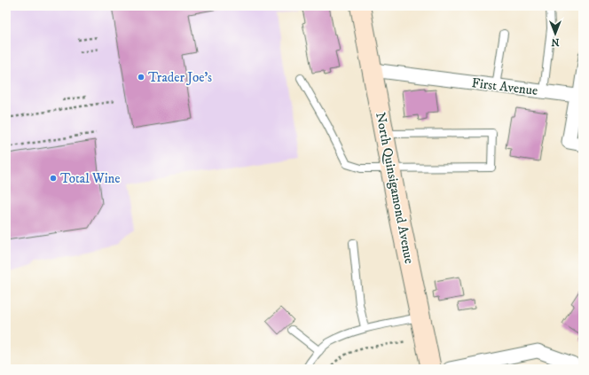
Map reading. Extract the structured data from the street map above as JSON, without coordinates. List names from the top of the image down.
{
  "streets": {
    "main road": ["North Quinsigamond Avenue"],
    "street": ["First Avenue"]
  },
  "crossings": [
    ["First Avenue", "North Quinsigamond Avenue"]
  ],
  "places": ["Trader Joe's", "Total Wine"],
  "north": "bottom"
}
